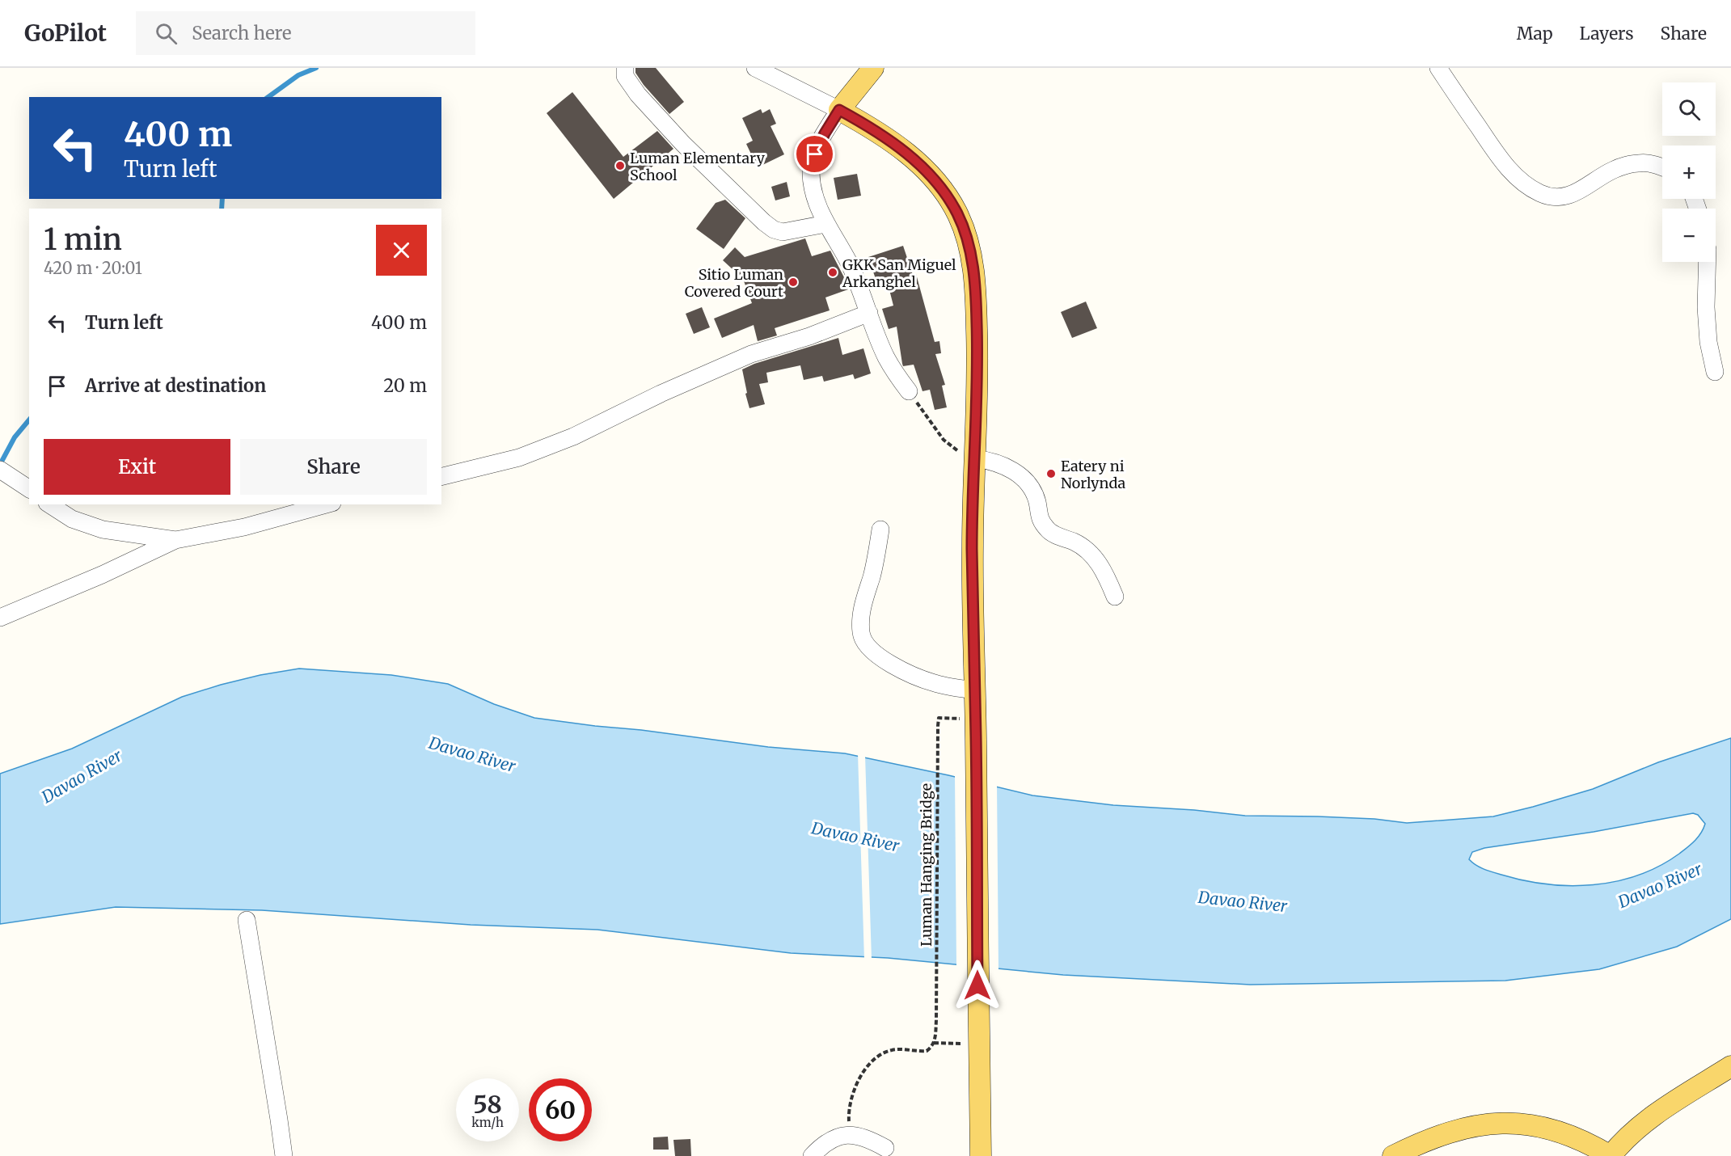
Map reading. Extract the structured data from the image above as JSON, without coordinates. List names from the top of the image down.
{
  "streets": {
    "path": ["Luman Hanging Bridge"]
  },
  "water": ["Davao River"],
  "places": [
    "Luman Elementary School",
    "GKK San Miguel Arkanghel",
    "Sitio Luman Covered Court",
    "Eatery ni Norlynda"
  ],
  "page": {
    "header": "GoPilot",
    "search": "Search here",
    "nav": ["Map", "Layers", "Share"],
    "map_buttons": ["+", "−"],
    "turn": ["400 m", "Turn left"],
    "heading": ["1 min", "420 m · 20:01"],
    "list": [
      {
        "name": "Turn left",
        "value": "400 m"
      },
      {
        "name": "Arrive at destination",
        "value": "20 m"
      }
    ],
    "buttons": ["Exit", "Share"],
    "speed": "58 km/h",
    "limit": "60"
  }
}
